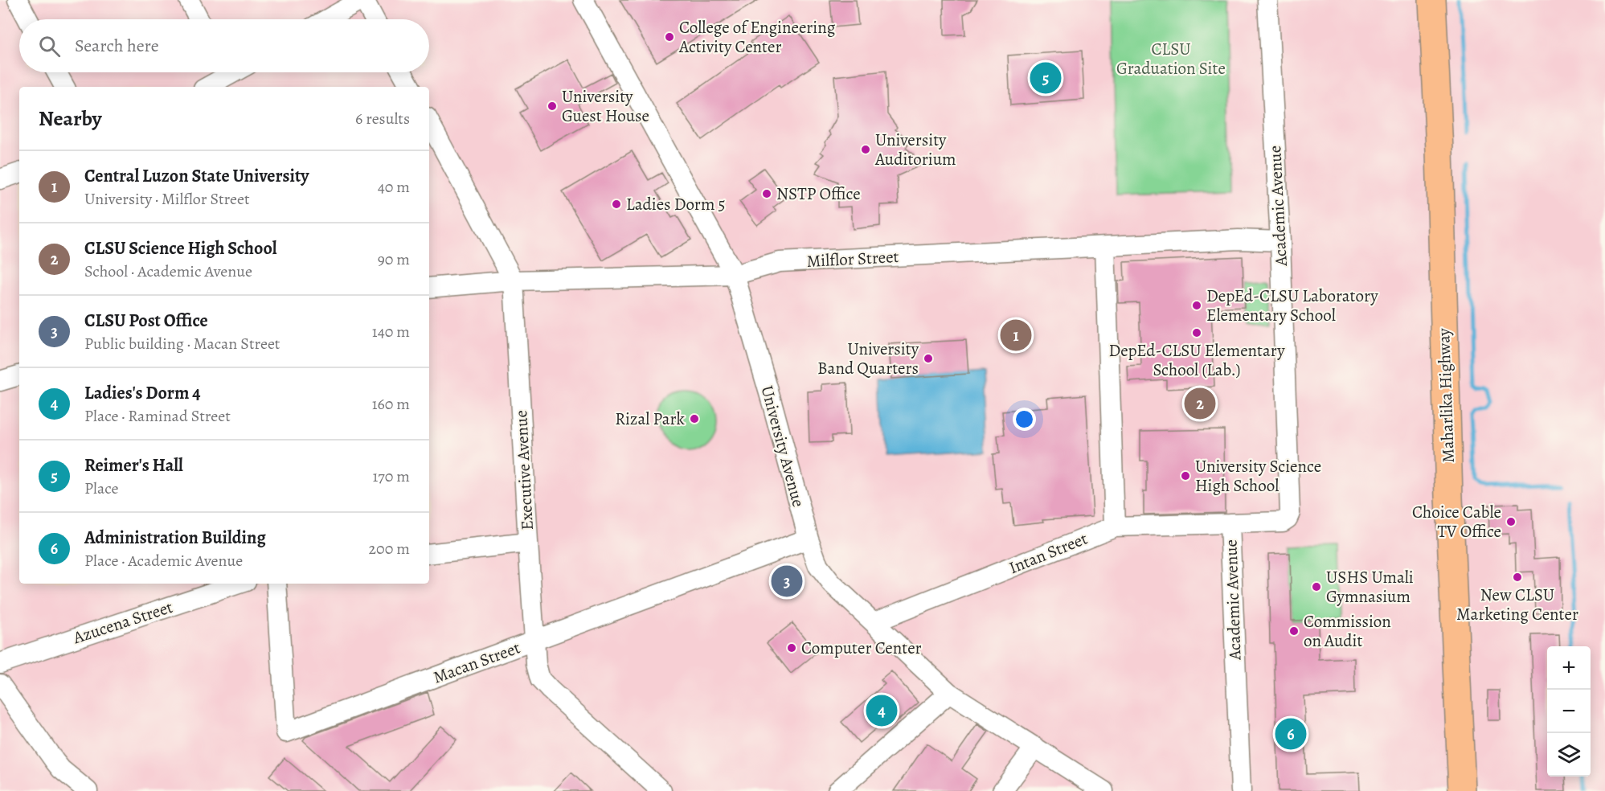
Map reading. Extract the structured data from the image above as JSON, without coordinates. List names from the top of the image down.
{
  "streets": {
    "highway": ["Maharlika Highway"],
    "street": [
      "Academic Avenue",
      "Milflor Street",
      "University Avenue",
      "Executive Avenue",
      "Intan Street",
      "Azucena Street",
      "Macan Street"
    ]
  },
  "crossings": [
    ["Academic Avenue", "Milflor Street"],
    ["Academic Avenue", "Intan Street"],
    ["Milflor Street", "University Avenue"],
    ["Milflor Street", "Executive Avenue"],
    ["University Avenue", "Intan Street"],
    ["University Avenue", "Macan Street"],
    ["Executive Avenue", "Macan Street"]
  ],
  "parks": ["CLSU Graduation Site"],
  "places": [
    "College of Engineering Activity Center",
    "University Guest House",
    "University Auditorium",
    "NSTP Office",
    "Ladies Dorm 5",
    "DepEd-CLSU Laboratory Elementary School",
    "DepEd-CLSU Elementary School (Lab.)",
    "University Band Quarters",
    "Rizal Park",
    "University Science High School",
    "Choice Cable TV Office",
    "New CLSU Marketing Center",
    "USHS Umali Gymnasium",
    "Commission on Audit",
    "Computer Center"
  ],
  "page": {
    "search": "Search here",
    "pins": [
      "5",
      "1",
      "2",
      "3",
      "4",
      "6"
    ],
    "heading": ["Nearby", "6 results"],
    "list": [
      {
        "mark": "1",
        "name": "Central Luzon State University",
        "note": "University · Milflor Street",
        "value": "40 m"
      },
      {
        "mark": "2",
        "name": "CLSU Science High School",
        "note": "School · Academic Avenue",
        "value": "90 m"
      },
      {
        "mark": "3",
        "name": "CLSU Post Office",
        "note": "Public building · Macan Street",
        "value": "140 m"
      },
      {
        "mark": "4",
        "name": "Ladies's Dorm 4",
        "note": "Place · Raminad Street",
        "value": "160 m"
      },
      {
        "mark": "5",
        "name": "Reimer's Hall",
        "note": "Place",
        "value": "170 m"
      },
      {
        "mark": "6",
        "name": "Administration Building",
        "note": "Place · Academic Avenue",
        "value": "200 m"
      }
    ],
    "map_buttons": ["+", "−"]
  }
}
